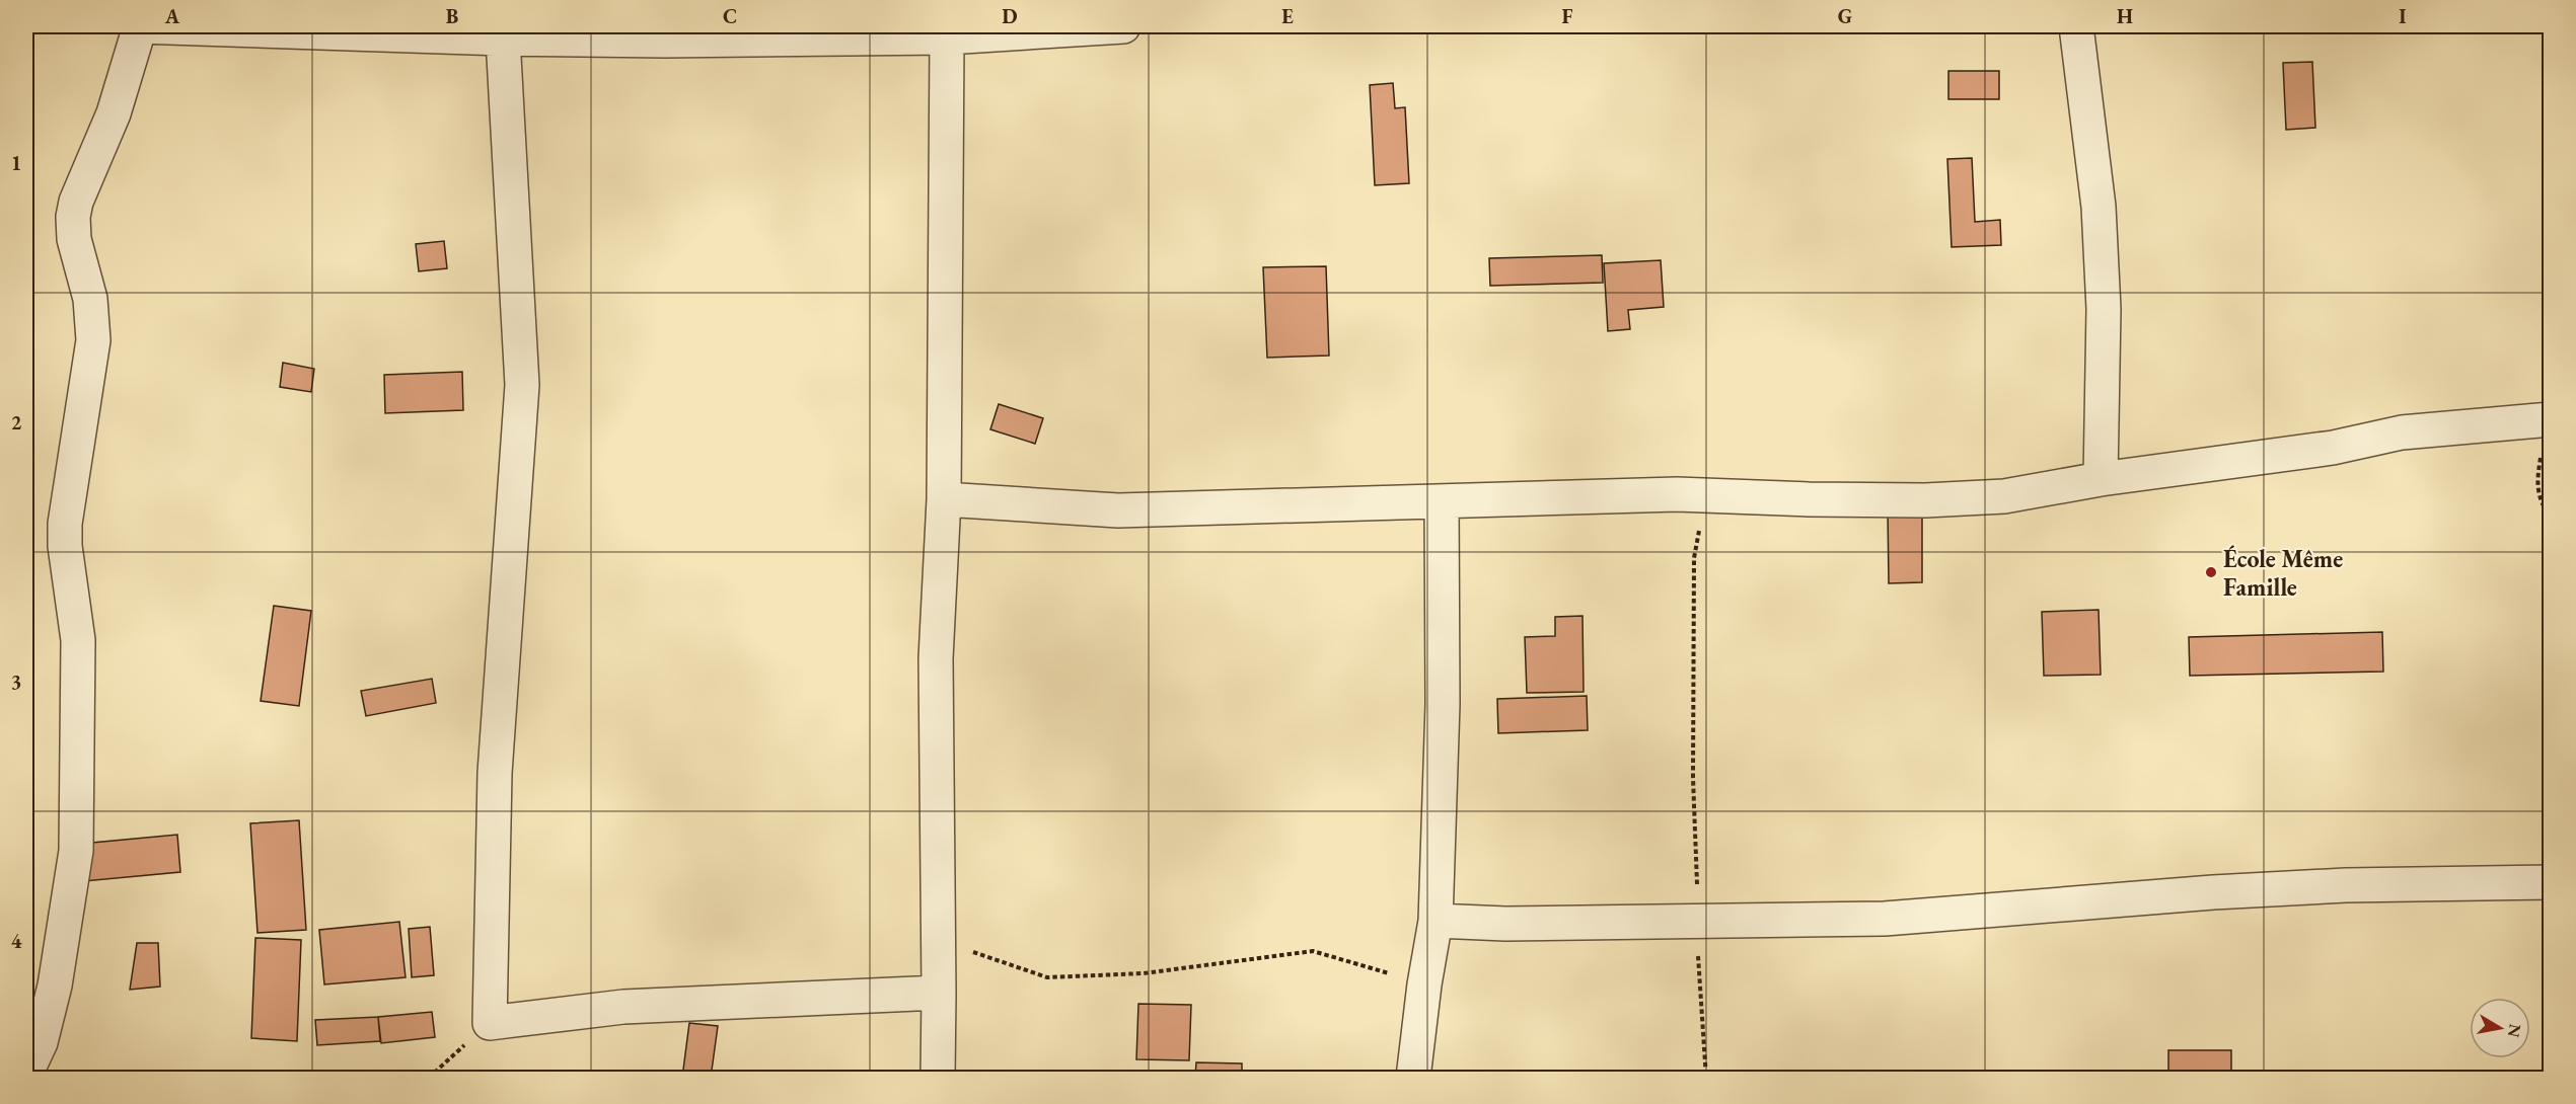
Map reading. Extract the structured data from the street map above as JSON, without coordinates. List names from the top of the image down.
{
  "places": ["École Même Famille"],
  "north": "right",
  "grid": {
    "columns": [
      "A",
      "B",
      "C",
      "D",
      "E",
      "F",
      "G",
      "H",
      "I"
    ],
    "rows": [
      "1",
      "2",
      "3",
      "4"
    ]
  }
}
